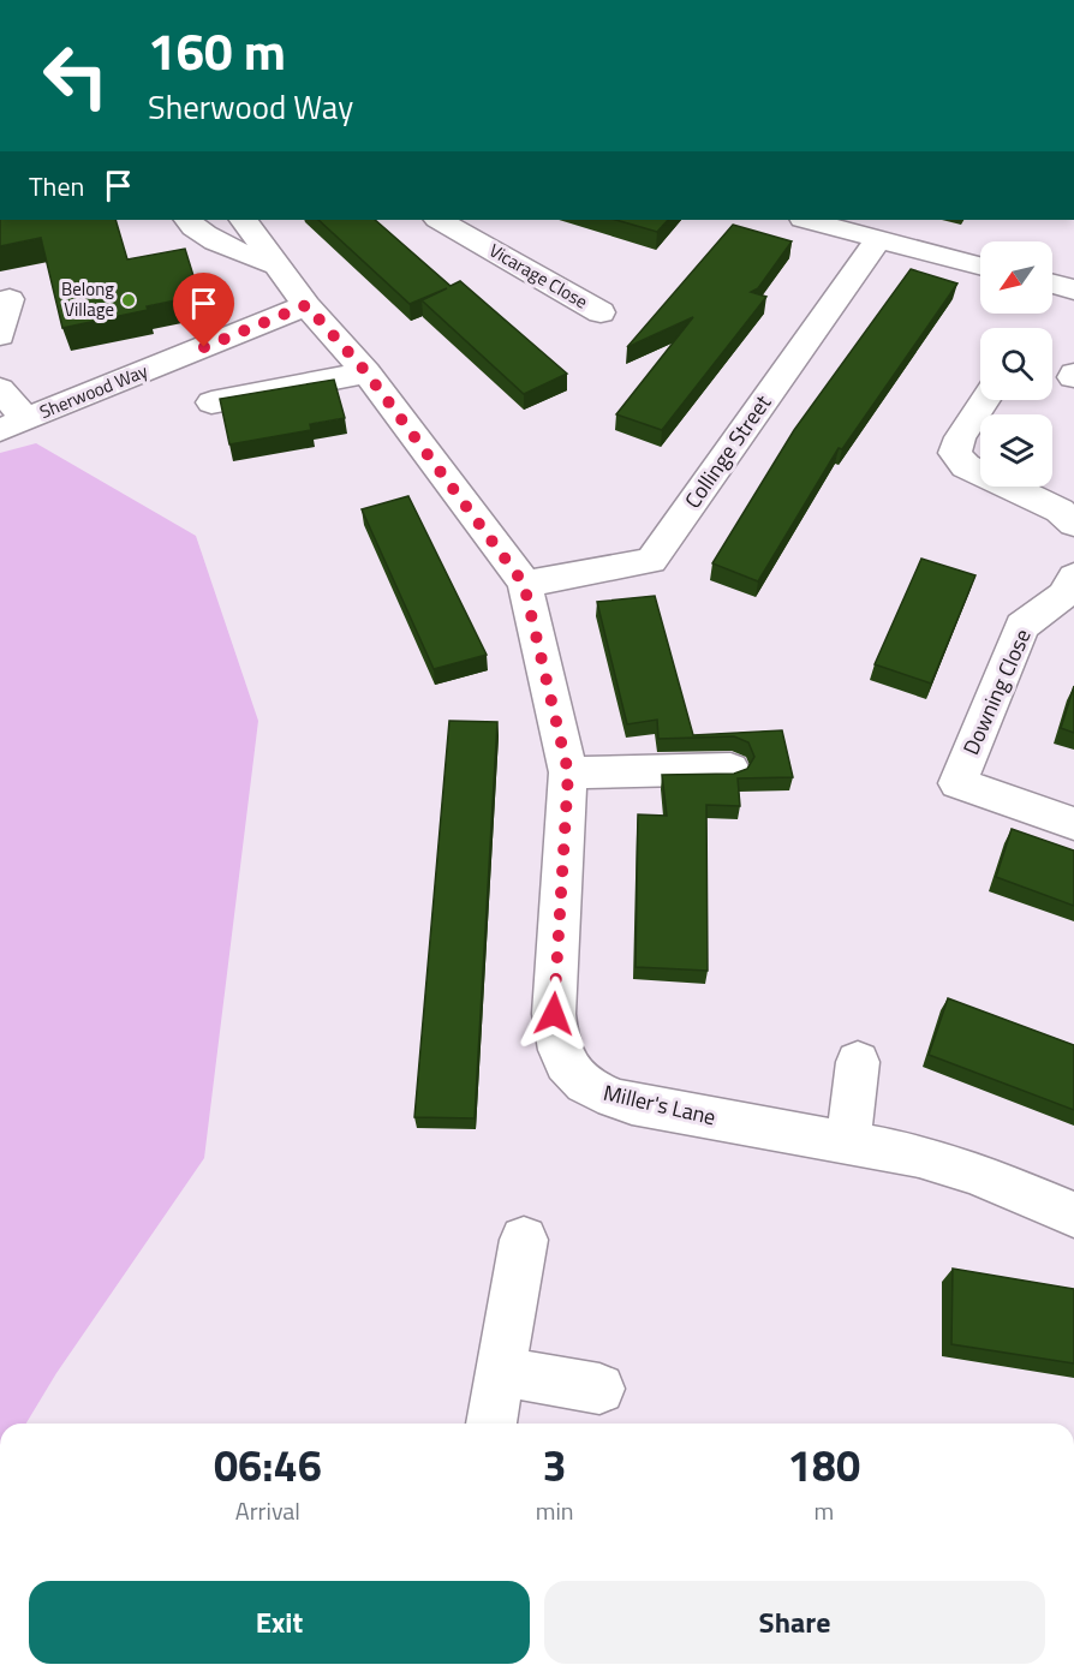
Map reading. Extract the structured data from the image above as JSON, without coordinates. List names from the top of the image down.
{
  "streets": {
    "street": [
      "Vicarage Close",
      "Sherwood Way",
      "Collinge Street",
      "Downing Close",
      "Miller's Lane"
    ]
  },
  "crossings": [
    ["Sherwood Way", "Miller's Lane"],
    ["Collinge Street", "Miller's Lane"]
  ],
  "places": ["Belong Village"],
  "north": "bottom left",
  "page": {
    "turn": ["160 m", "Sherwood Way"],
    "then": "Then",
    "eta": [
      "06:46",
      "Arrival",
      "3",
      "min",
      "180",
      "m"
    ],
    "buttons": ["Exit", "Share"]
  }
}
